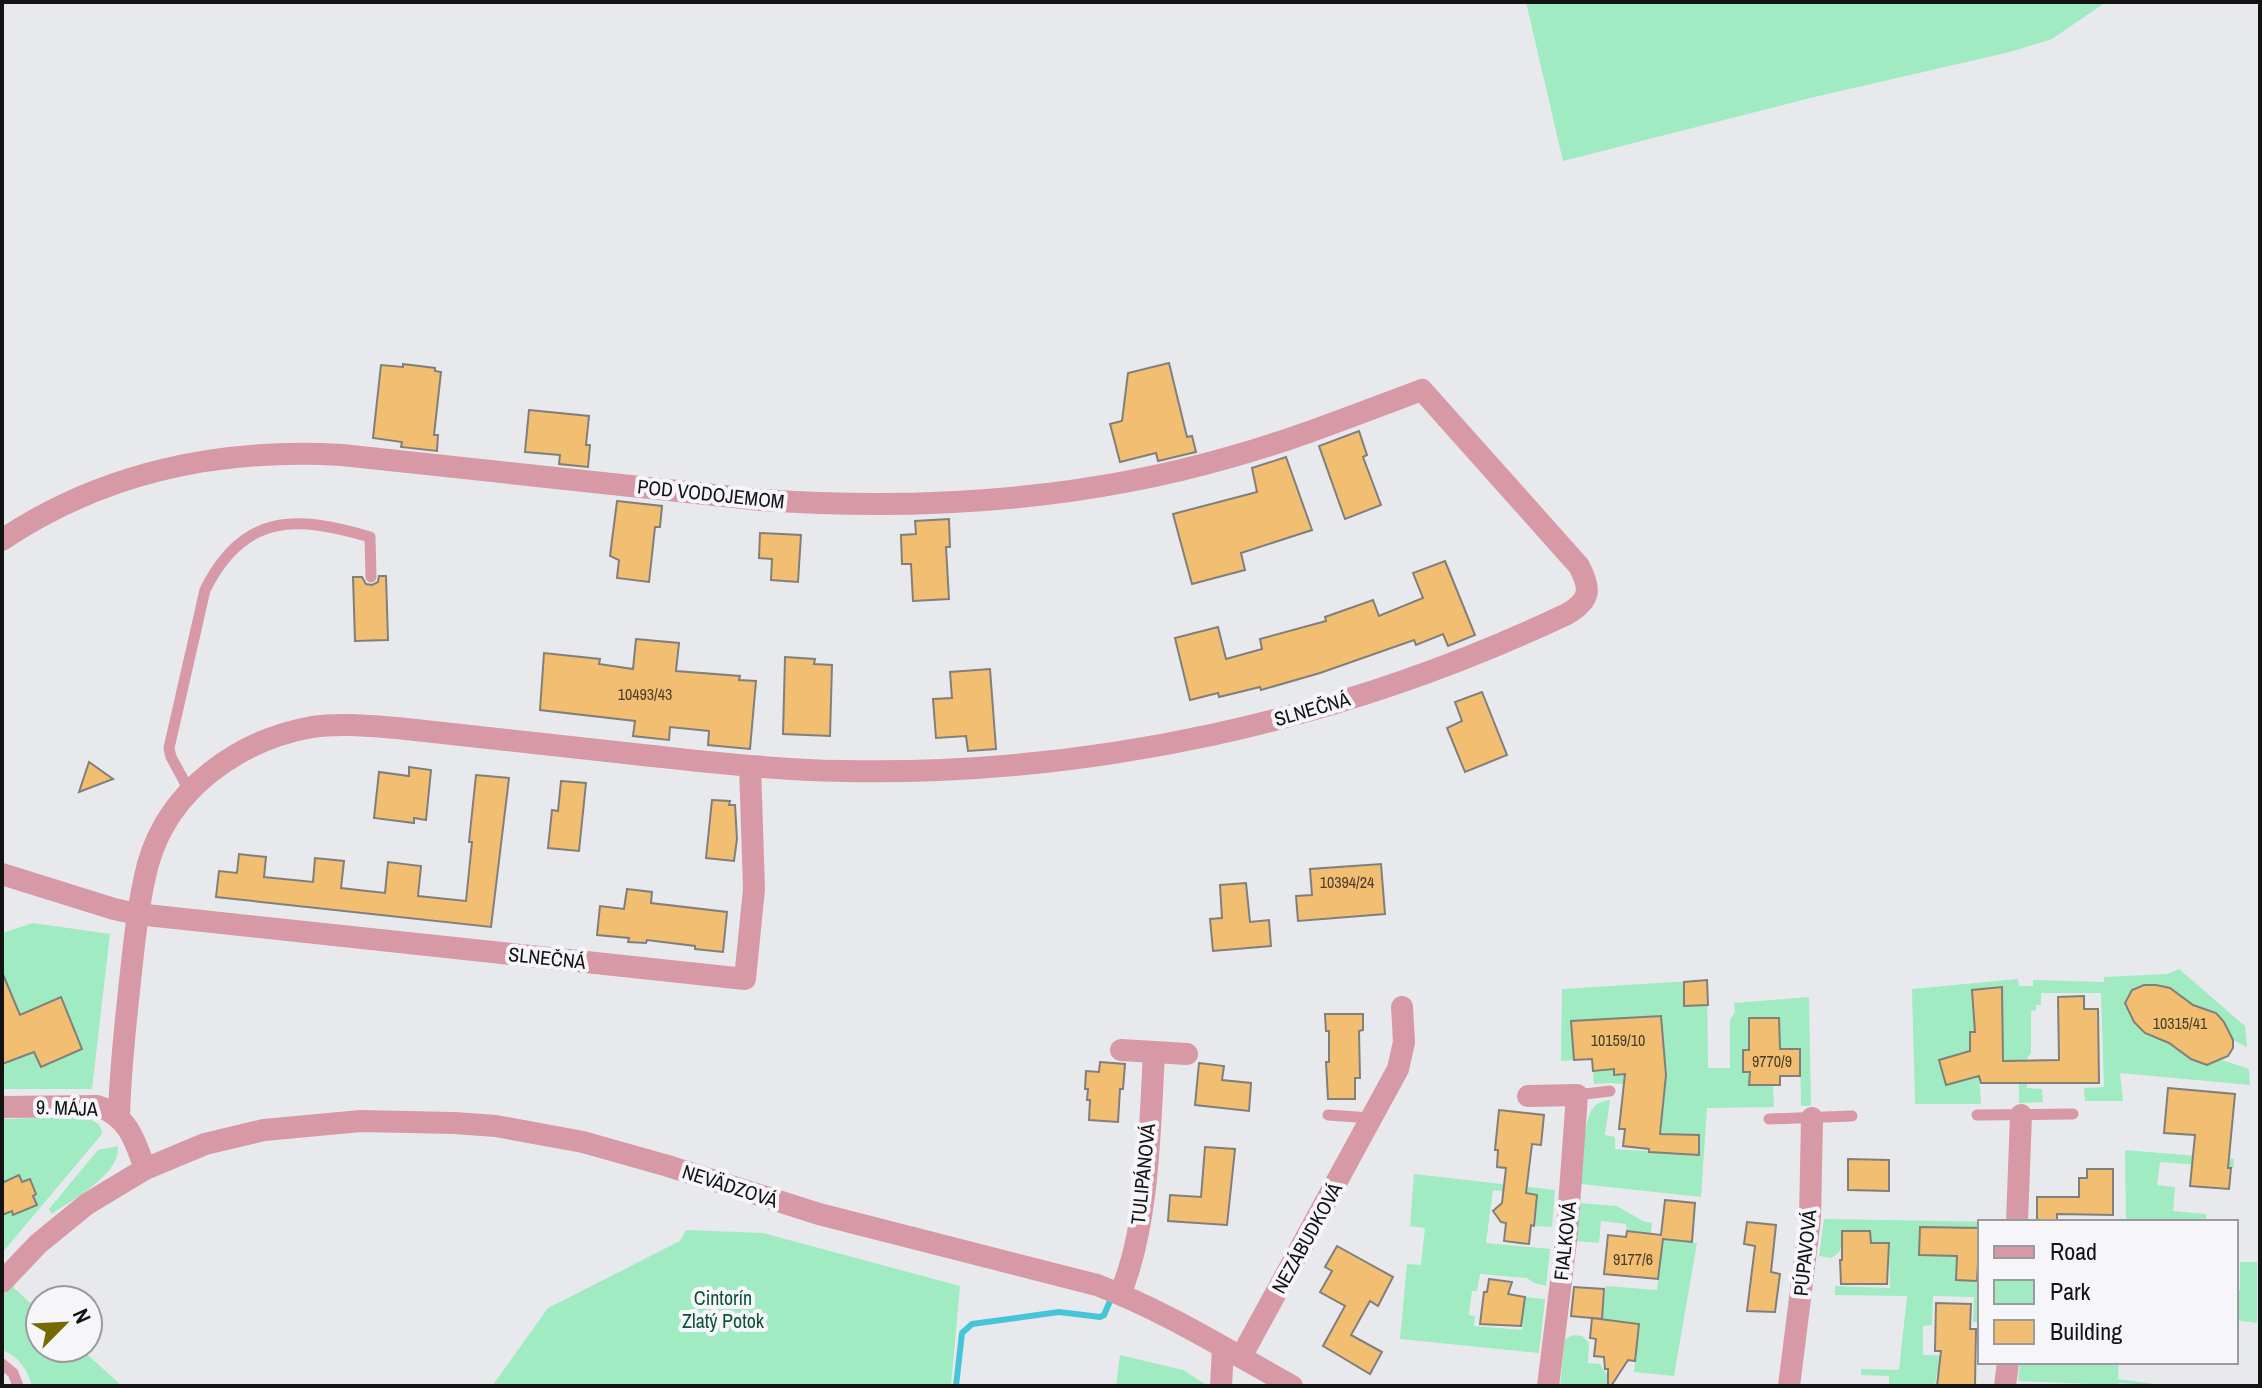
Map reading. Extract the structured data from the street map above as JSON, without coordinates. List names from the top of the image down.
{
  "streets": {
    "street": [
      "POD VODOJEMOM",
      "SLNEČNÁ",
      "9. MÁJA",
      "TULIPÁNOVÁ",
      "NEVÄDZOVÁ",
      "NEZÁBUDKOVÁ",
      "FIALKOVÁ",
      "PÚPAVOVÁ"
    ]
  },
  "crossings": [
    ["POD VODOJEMOM", "SLNEČNÁ"],
    ["SLNEČNÁ", "9. MÁJA"],
    ["9. MÁJA", "NEVÄDZOVÁ"],
    ["TULIPÁNOVÁ", "NEVÄDZOVÁ"],
    ["NEVÄDZOVÁ", "NEZÁBUDKOVÁ"]
  ],
  "parks": ["Cintorín Zlatý Potok"],
  "house_numbers": [
    "10493/43",
    "10394/24",
    "10315/41",
    "10159/10",
    "9770/9",
    "9177/6"
  ],
  "legend": ["Road", "Park", "Building"],
  "north": "top right"
}
